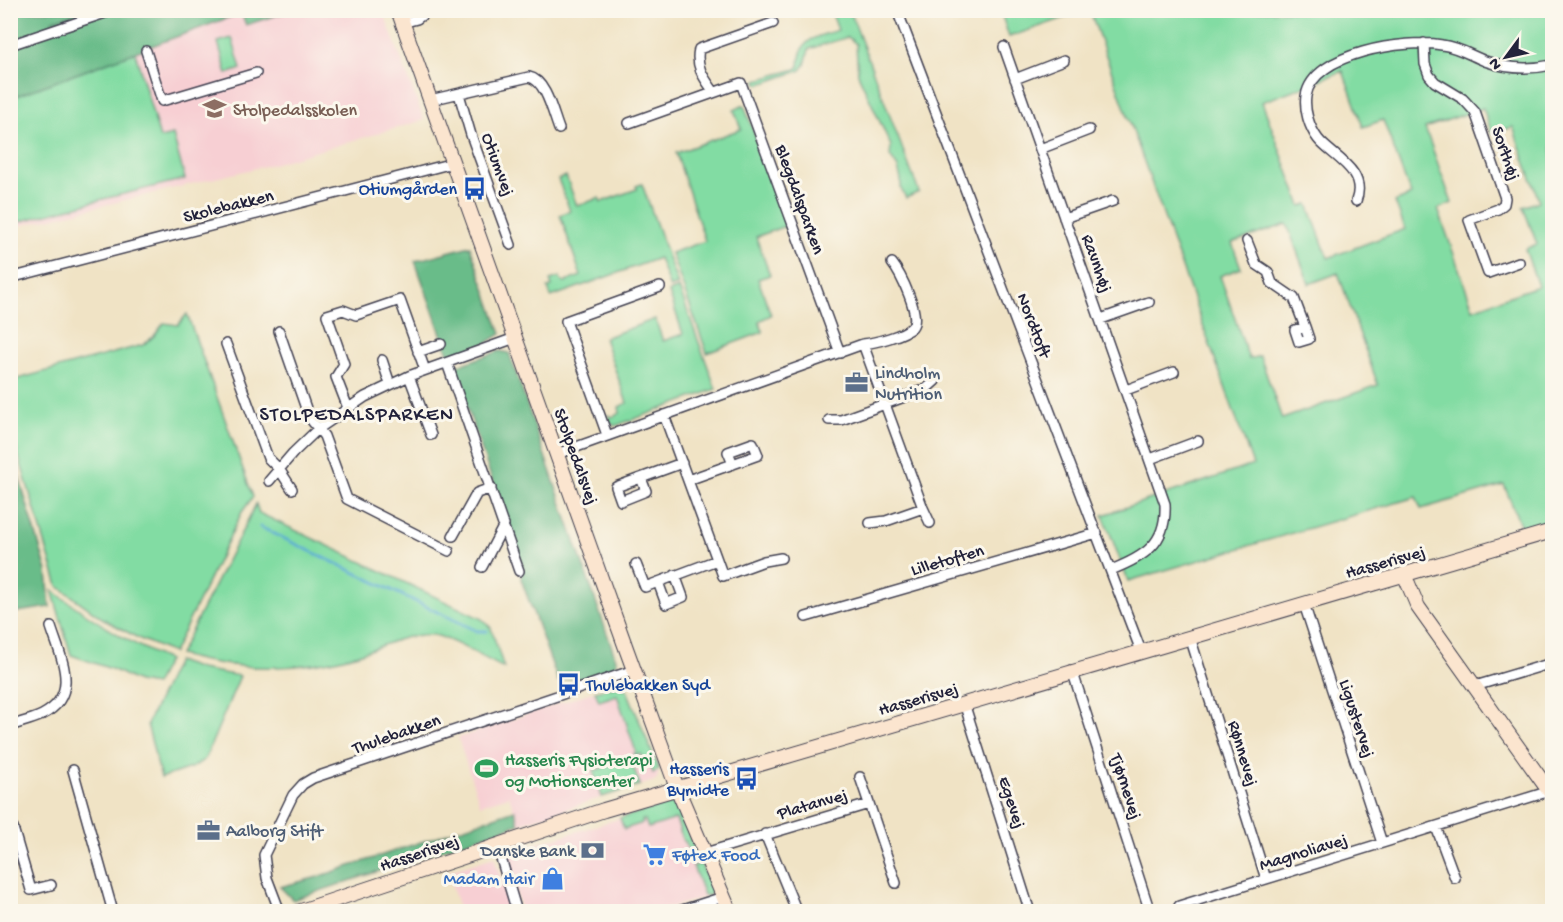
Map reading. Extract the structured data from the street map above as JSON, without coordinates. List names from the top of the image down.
{
  "streets": {
    "street": [
      "Sorthøj",
      "Otiumvej",
      "Blegdalsparken",
      "Skolebakken",
      "Ravnhøj",
      "Nordtoft",
      "Stolpedalsvej",
      "Lilletoften",
      "Hasserisvej",
      "Ligustervej",
      "Thulebakken",
      "Rønnevej",
      "Tjørnevej",
      "Egevej",
      "Platanvej",
      "Magnoliavej"
    ]
  },
  "crossings": [
    ["Skolebakken", "Stolpedalsvej"],
    ["Ravnhøj", "Nordtoft"],
    ["Nordtoft", "Lilletoften"],
    ["Nordtoft", "Hasserisvej"],
    ["Stolpedalsvej", "Hasserisvej"],
    ["Stolpedalsvej", "Thulebakken"],
    ["Stolpedalsvej", "Platanvej"],
    ["Hasserisvej", "Ligustervej"],
    ["Hasserisvej", "Rønnevej"],
    ["Hasserisvej", "Tjørnevej"],
    ["Hasserisvej", "Egevej"],
    ["Ligustervej", "Magnoliavej"],
    ["Rønnevej", "Magnoliavej"]
  ],
  "districts": ["STOLPEDALSPARKEN"],
  "places": {
    "school or university": ["Stolpedalsskolen"],
    "bus stop": ["Otiumgården", "Thulebakken Syd", "Hasseris Bymidte"],
    "office": ["Lindholm Nutrition", "Aalborg Stift"],
    "sports": ["Hasseris Fysioterapi og Motionscenter"],
    "bank": ["Danske Bank"],
    "supermarket": ["Føtex Food"],
    "shop": ["Madam Hair"]
  },
  "north": "bottom left"
}
